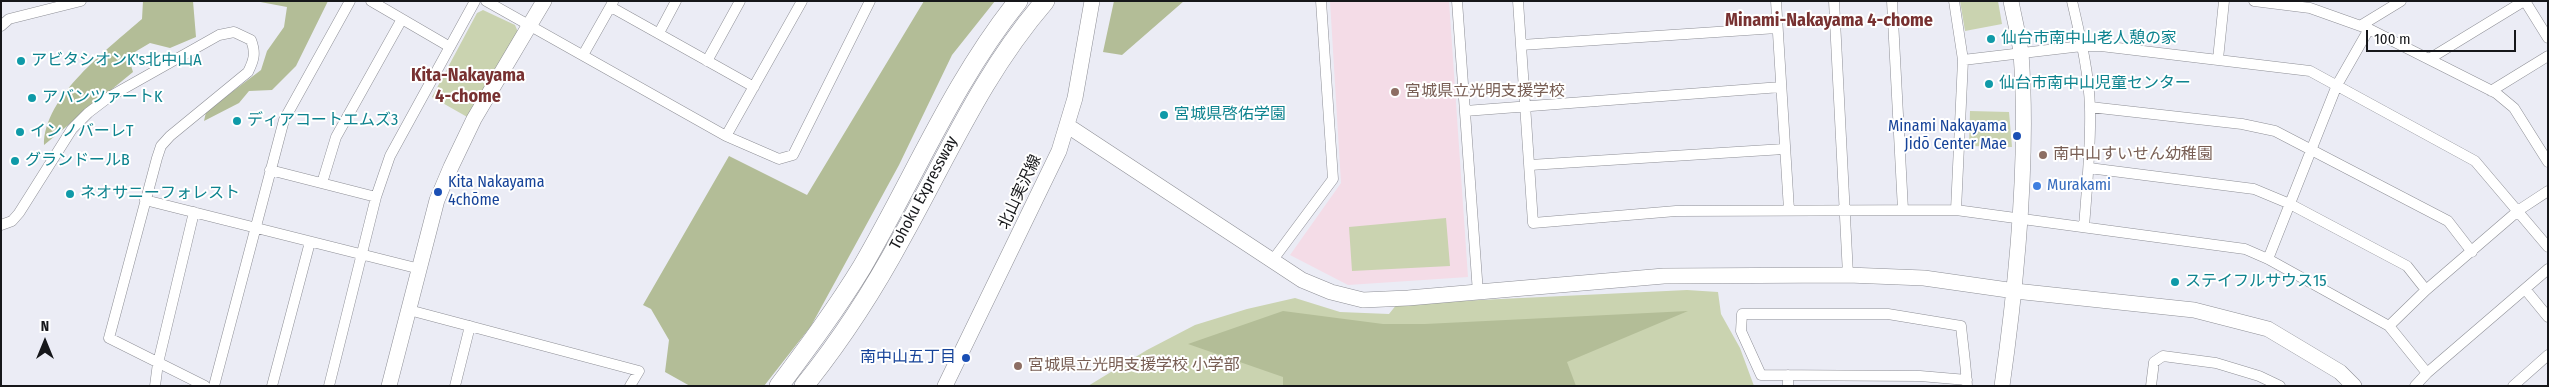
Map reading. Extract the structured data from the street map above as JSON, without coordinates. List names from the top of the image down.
{
  "streets": {
    "highway": ["Tohoku Expressway"],
    "street": ["北山実沢線"]
  },
  "districts": ["Minami-Nakayama 4-chome", "Kita-Nakayama 4-chome"],
  "places": [
    "仙台市南中山老人憩の家",
    "アビタシオンK's北中山A",
    "仙台市南中山児童センター",
    "宮城県立光明支援学校",
    "アバンツァートK",
    "宮城県啓佑学園",
    "ディアコートエムズ3",
    "インノバーレT",
    "Minami Nakayama Jidō Center Mae",
    "南中山すいせん幼稚園",
    "グランドールB",
    "Murakami",
    "Kita Nakayama 4chōme",
    "ネオサニーフォレスト",
    "ステイフルサウス15",
    "南中山五丁目",
    "宮城県立光明支援学校 小学部"
  ],
  "scale_bar": "100 m",
  "north": "top"
}
